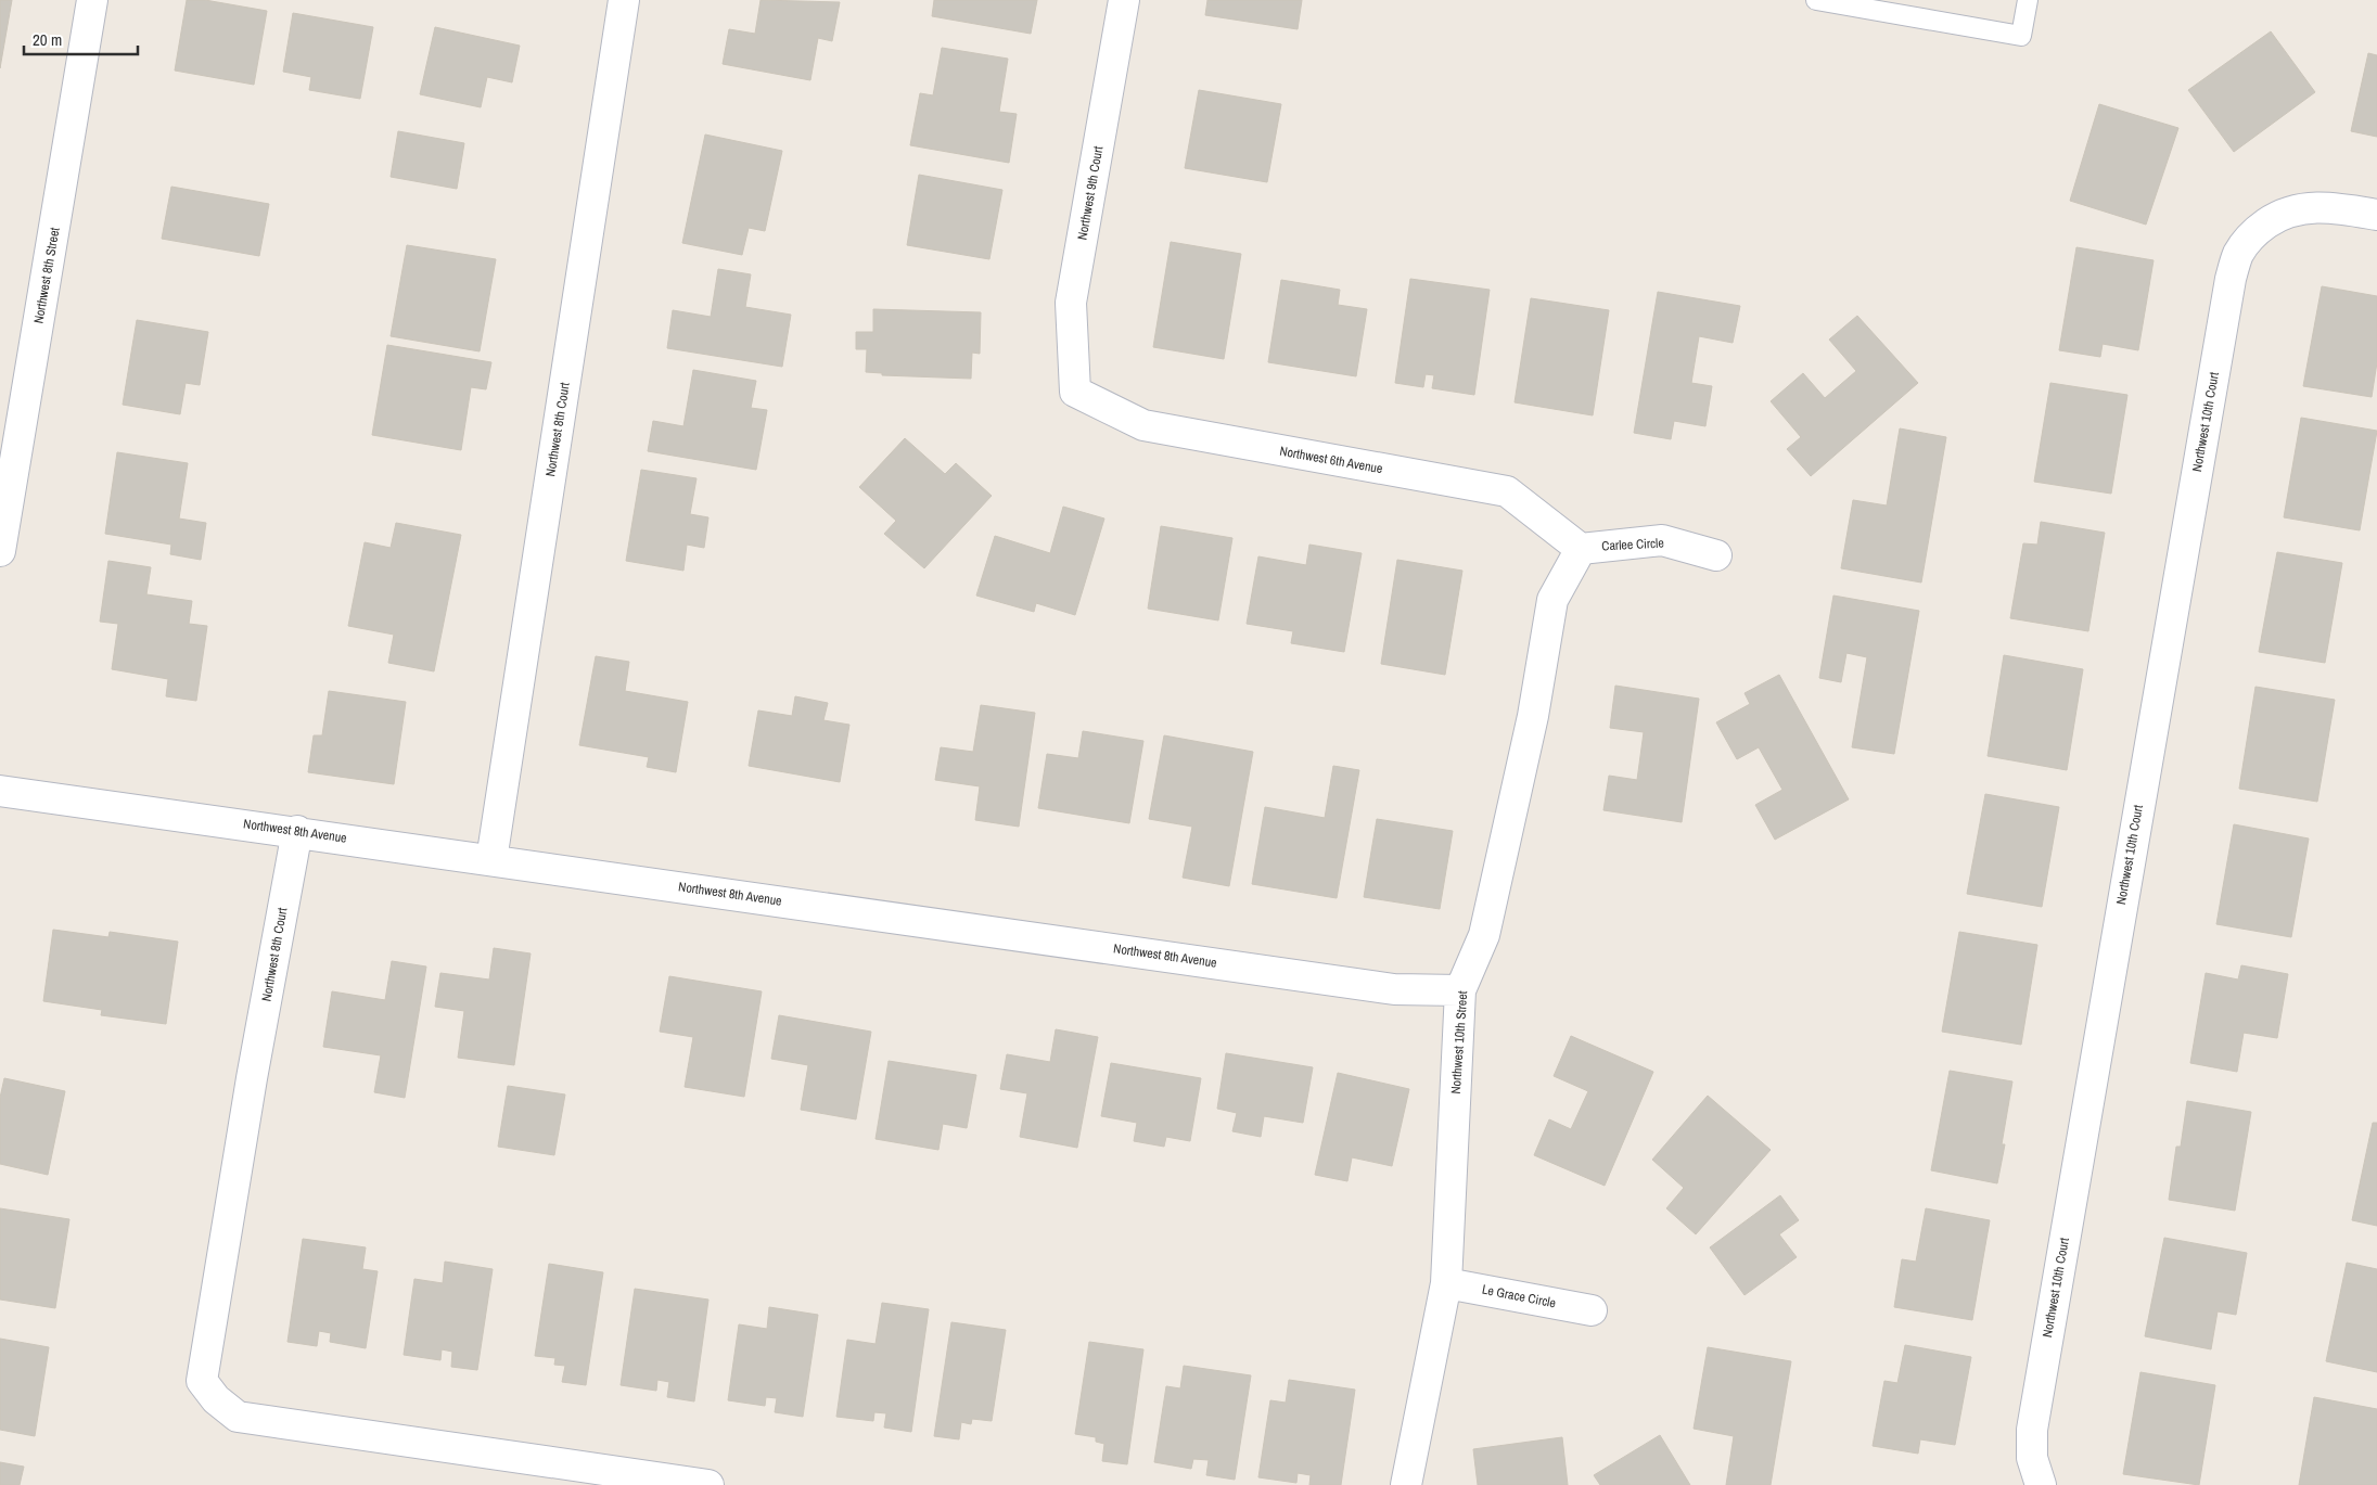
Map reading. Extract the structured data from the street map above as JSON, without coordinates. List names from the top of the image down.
{
  "streets": {
    "street": [
      "Northwest 9th Court",
      "Northwest 8th Street",
      "Northwest 10th Court",
      "Northwest 8th Court",
      "Northwest 6th Avenue",
      "Carlee Circle",
      "Northwest 8th Avenue",
      "Northwest 10th Street",
      "Le Grace Circle"
    ]
  },
  "crossings": [
    ["Northwest 9th Court", "Northwest 6th Avenue"],
    ["Northwest 8th Court", "Northwest 8th Avenue"],
    ["Northwest 6th Avenue", "Carlee Circle"],
    ["Northwest 6th Avenue", "Northwest 10th Street"],
    ["Carlee Circle", "Northwest 10th Street"],
    ["Northwest 8th Avenue", "Northwest 10th Street"],
    ["Northwest 10th Street", "Le Grace Circle"]
  ],
  "scale_bar": "20 m"
}
